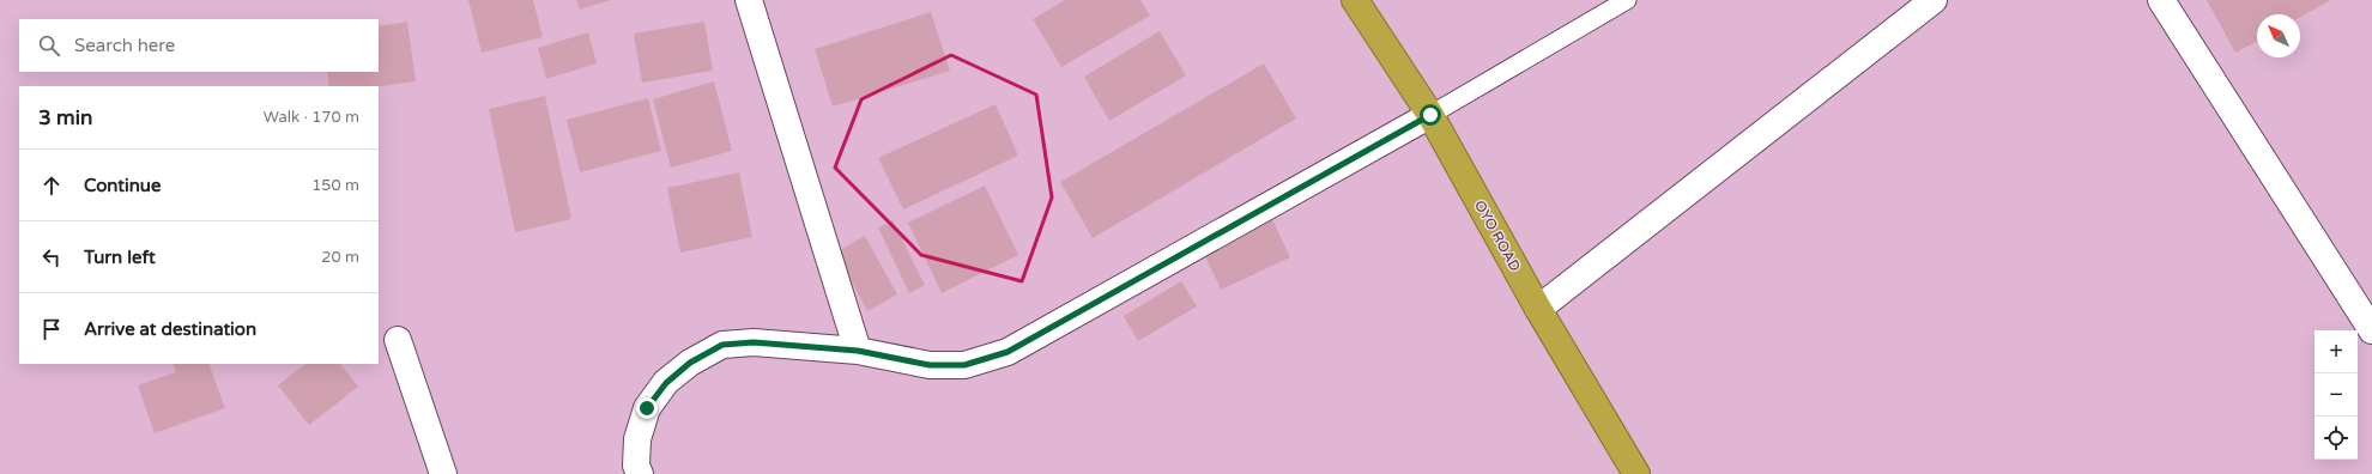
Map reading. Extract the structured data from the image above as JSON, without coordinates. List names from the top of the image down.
{
  "streets": {
    "highway": ["OYO ROAD"]
  },
  "north": "top left",
  "page": {
    "search": "Search here",
    "heading": ["3 min", "Walk · 170 m"],
    "list": [
      ["Continue", "150 m"],
      ["Turn left", "20 m"],
      "Arrive at destination"
    ],
    "map_buttons": ["+", "−"]
  }
}
